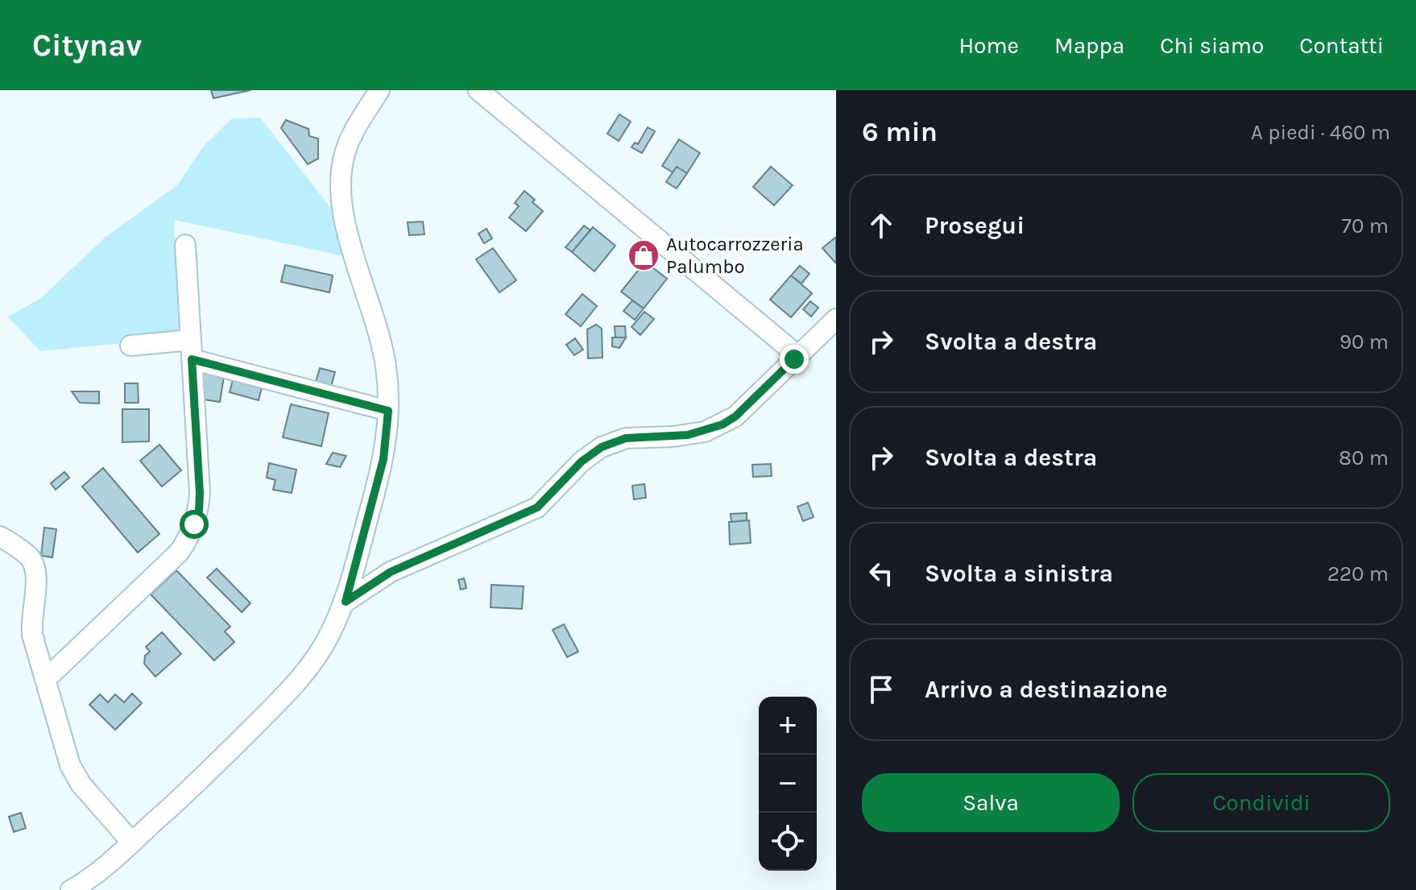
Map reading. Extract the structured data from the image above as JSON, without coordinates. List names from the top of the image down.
{
  "places": {
    "shop": ["Autocarrozzeria Palumbo"]
  },
  "page": {
    "header": "Citynav",
    "nav": [
      "Home",
      "Mappa",
      "Chi siamo",
      "Contatti"
    ],
    "heading": ["6 min", "A piedi · 460 m"],
    "list": [
      ["Prosegui", "70 m"],
      ["Svolta a destra", "90 m"],
      ["Svolta a destra", "80 m"],
      ["Svolta a sinistra", "220 m"],
      "Arrivo a destinazione"
    ],
    "map_buttons": ["+", "−"],
    "buttons": ["Salva", "Condividi"]
  }
}
